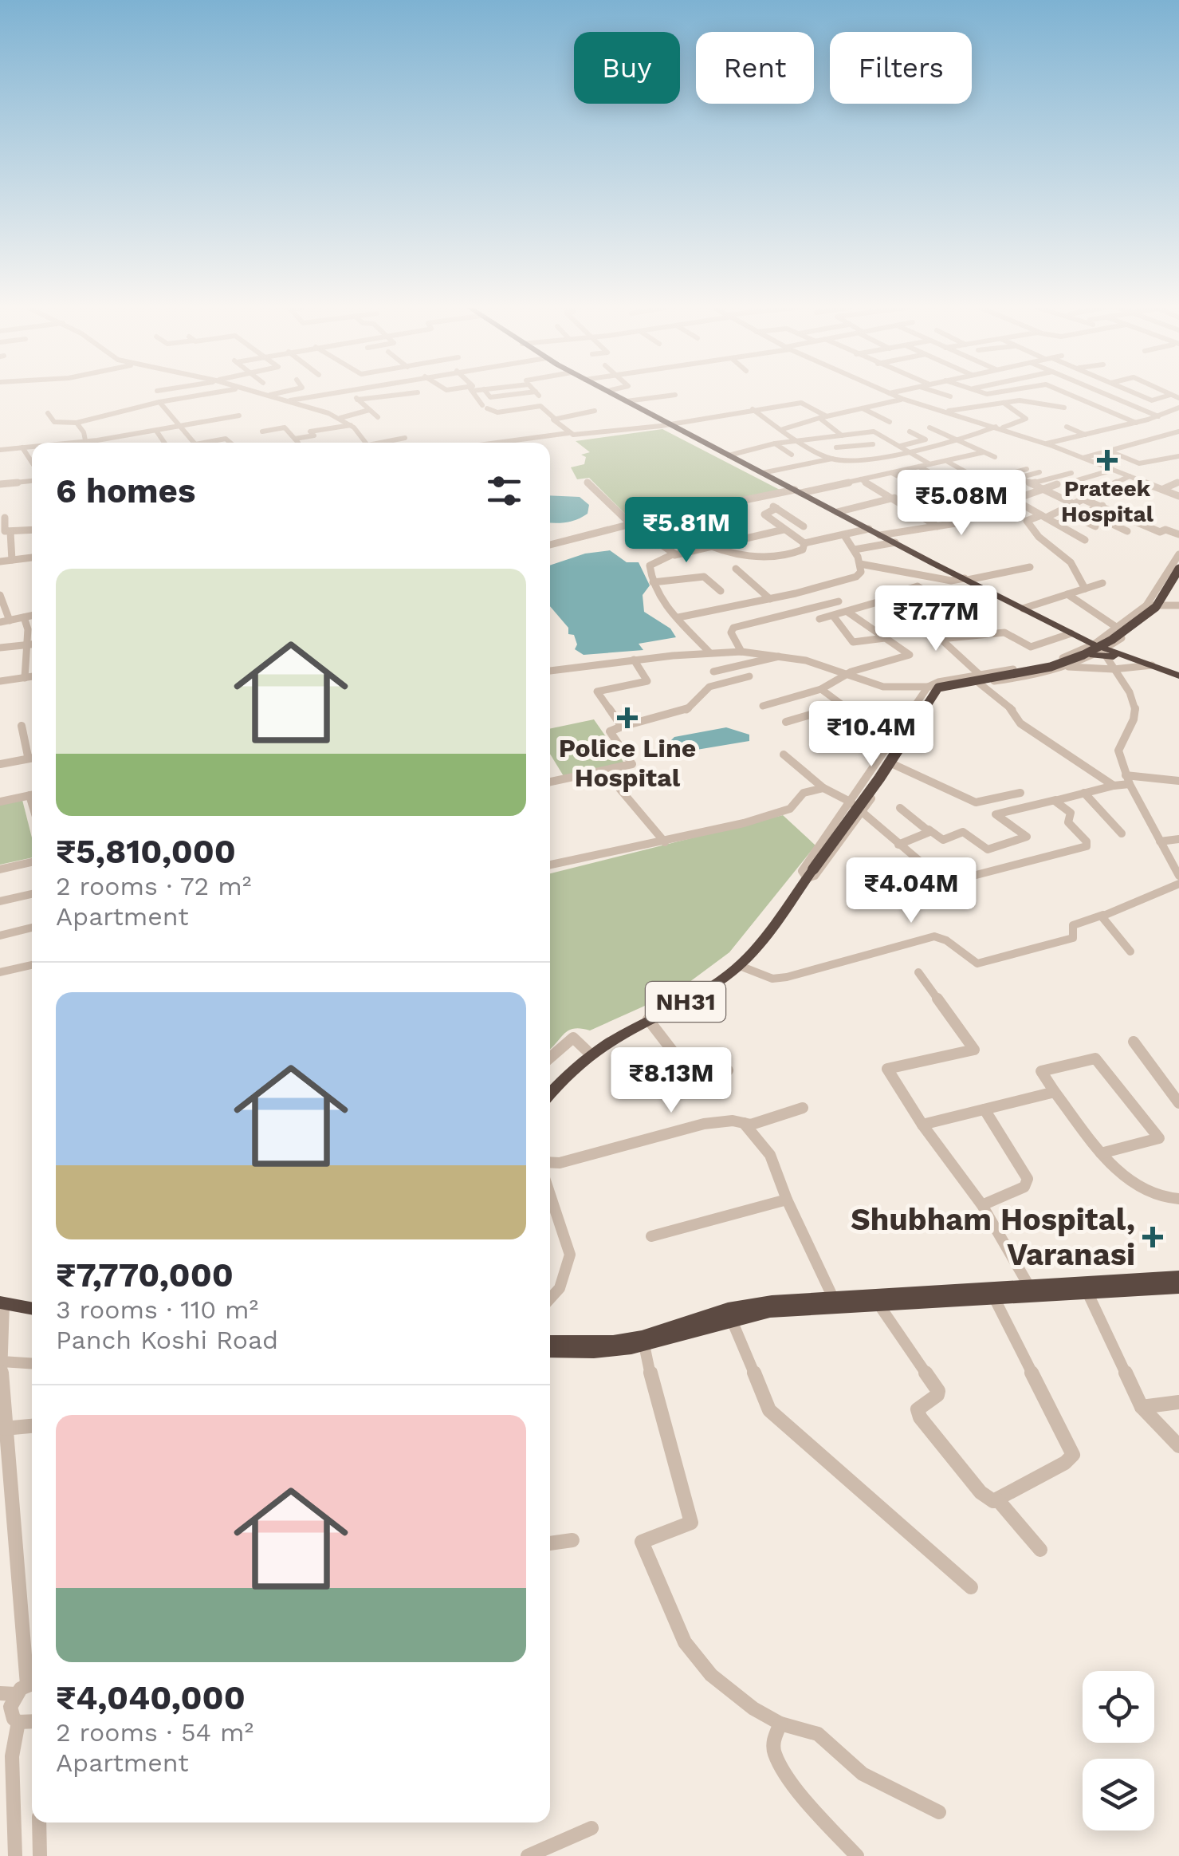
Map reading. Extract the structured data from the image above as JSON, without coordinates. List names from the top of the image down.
{
  "streets": {
    "highway": ["NH31"]
  },
  "places": {
    "health": ["Prateek Hospital", "Police Line Hospital", "Shubham Hospital, Varanasi"]
  },
  "page": {
    "chip": ["Buy", "Rent", "Filters"],
    "heading": "6 homes",
    "price": [
      "₹5.08M",
      "₹5.81M",
      "₹7.77M",
      "₹10.4M",
      "₹4.04M",
      "₹8.13M"
    ],
    "list": [
      {
        "name": "₹5,810,000",
        "note": "2 rooms · 72 m² · Apartment"
      },
      {
        "name": "₹7,770,000",
        "note": "3 rooms · 110 m² · Panch Koshi Road"
      },
      {
        "name": "₹4,040,000",
        "note": "2 rooms · 54 m² · Apartment"
      }
    ]
  }
}
